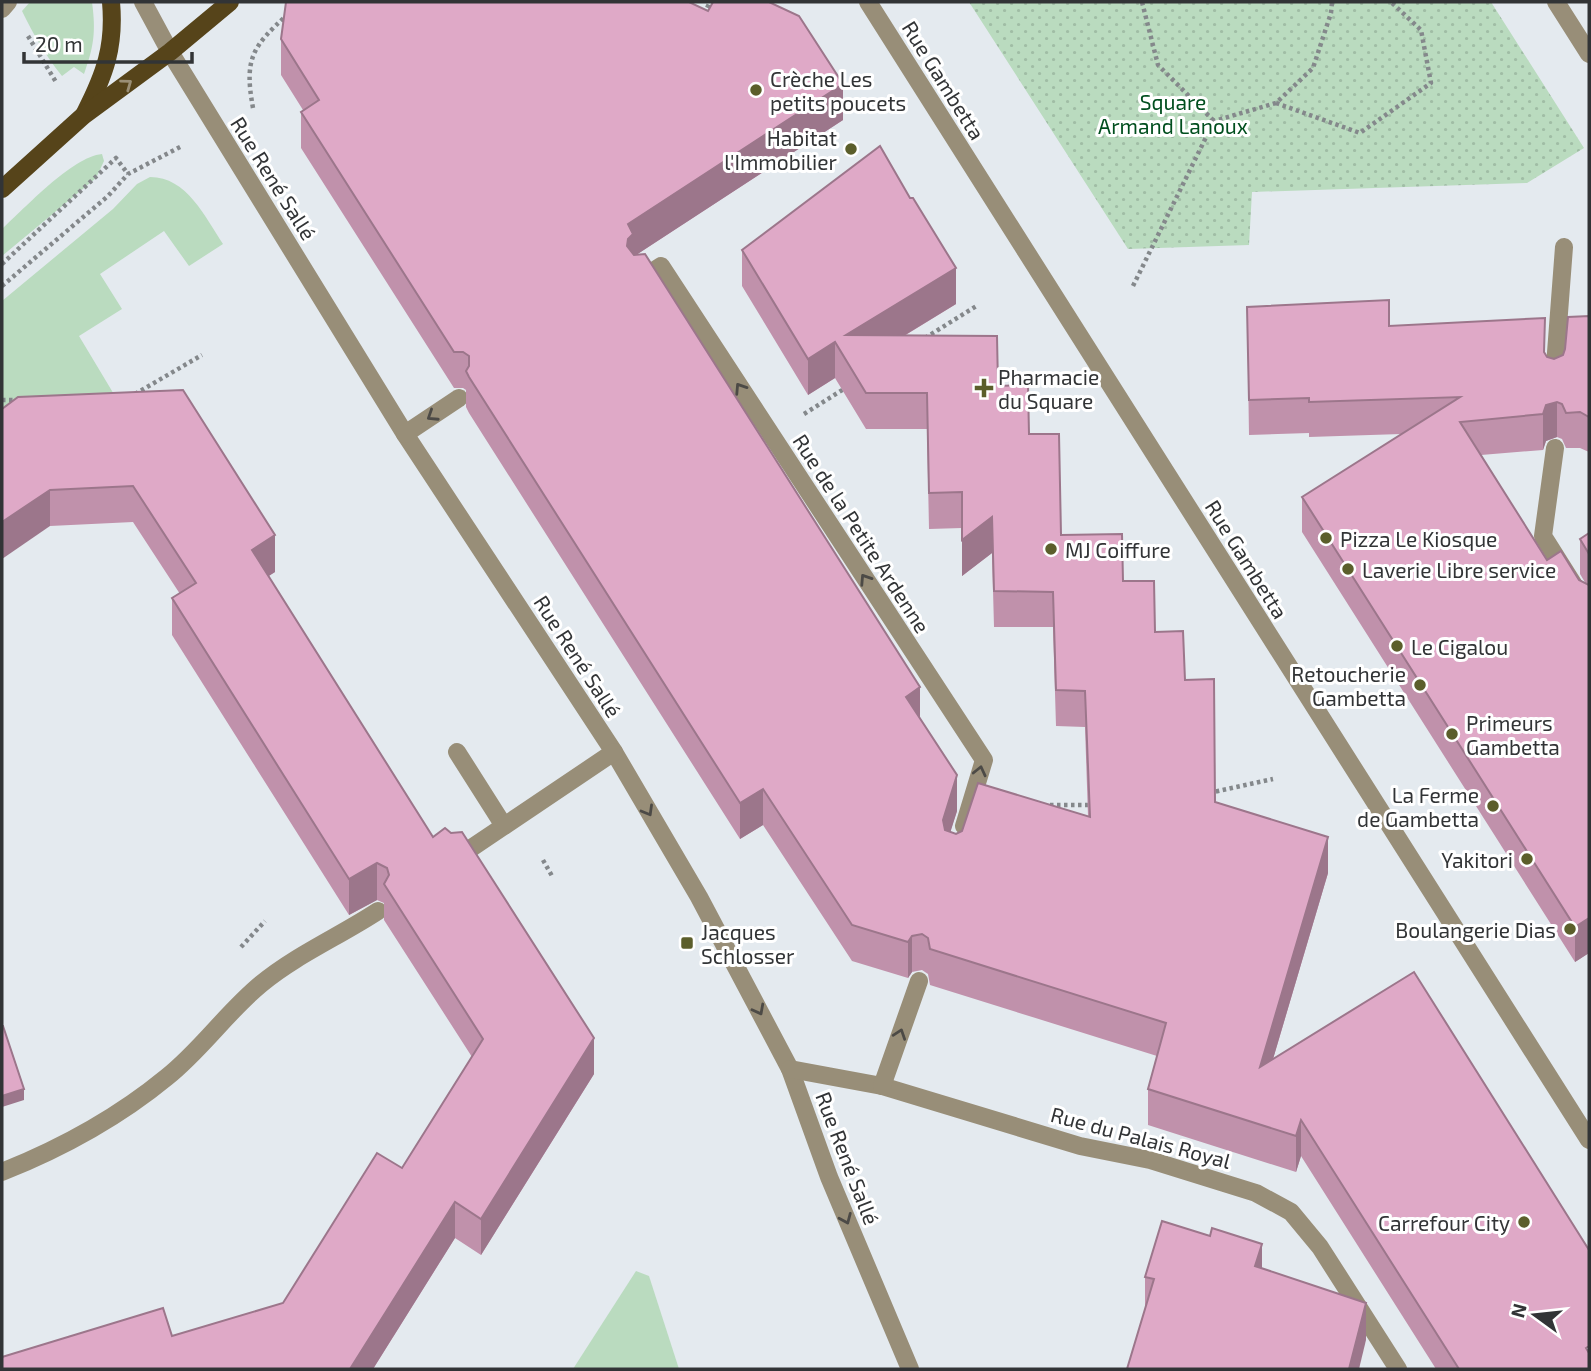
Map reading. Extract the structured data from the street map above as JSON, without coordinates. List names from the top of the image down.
{
  "streets": {
    "street": [
      "Rue Gambetta",
      "Rue René Sallé",
      "Rue de la Petite Ardenne",
      "Rue du Palais Royal"
    ]
  },
  "crossings": [
    ["Rue René Sallé", "Rue du Palais Royal"]
  ],
  "one_way": ["Rue René Sallé", "Rue de la Petite Ardenne"],
  "parks": ["Square Armand Lanoux"],
  "places": {
    "other": [
      "Crèche Les petits poucets",
      "Habitat l'Immobilier",
      "Pizza Le Kiosque",
      "MJ Coiffure",
      "Laverie Libre service",
      "Le Cigalou",
      "Retoucherie Gambetta",
      "Primeurs Gambetta",
      "La Ferme de Gambetta",
      "Yakitori",
      "Boulangerie Dias",
      "Carrefour City"
    ],
    "health": ["Pharmacie du Square"],
    "transit": ["Jacques Schlosser"]
  },
  "scale_bar": "20 m",
  "north": "left"
}
